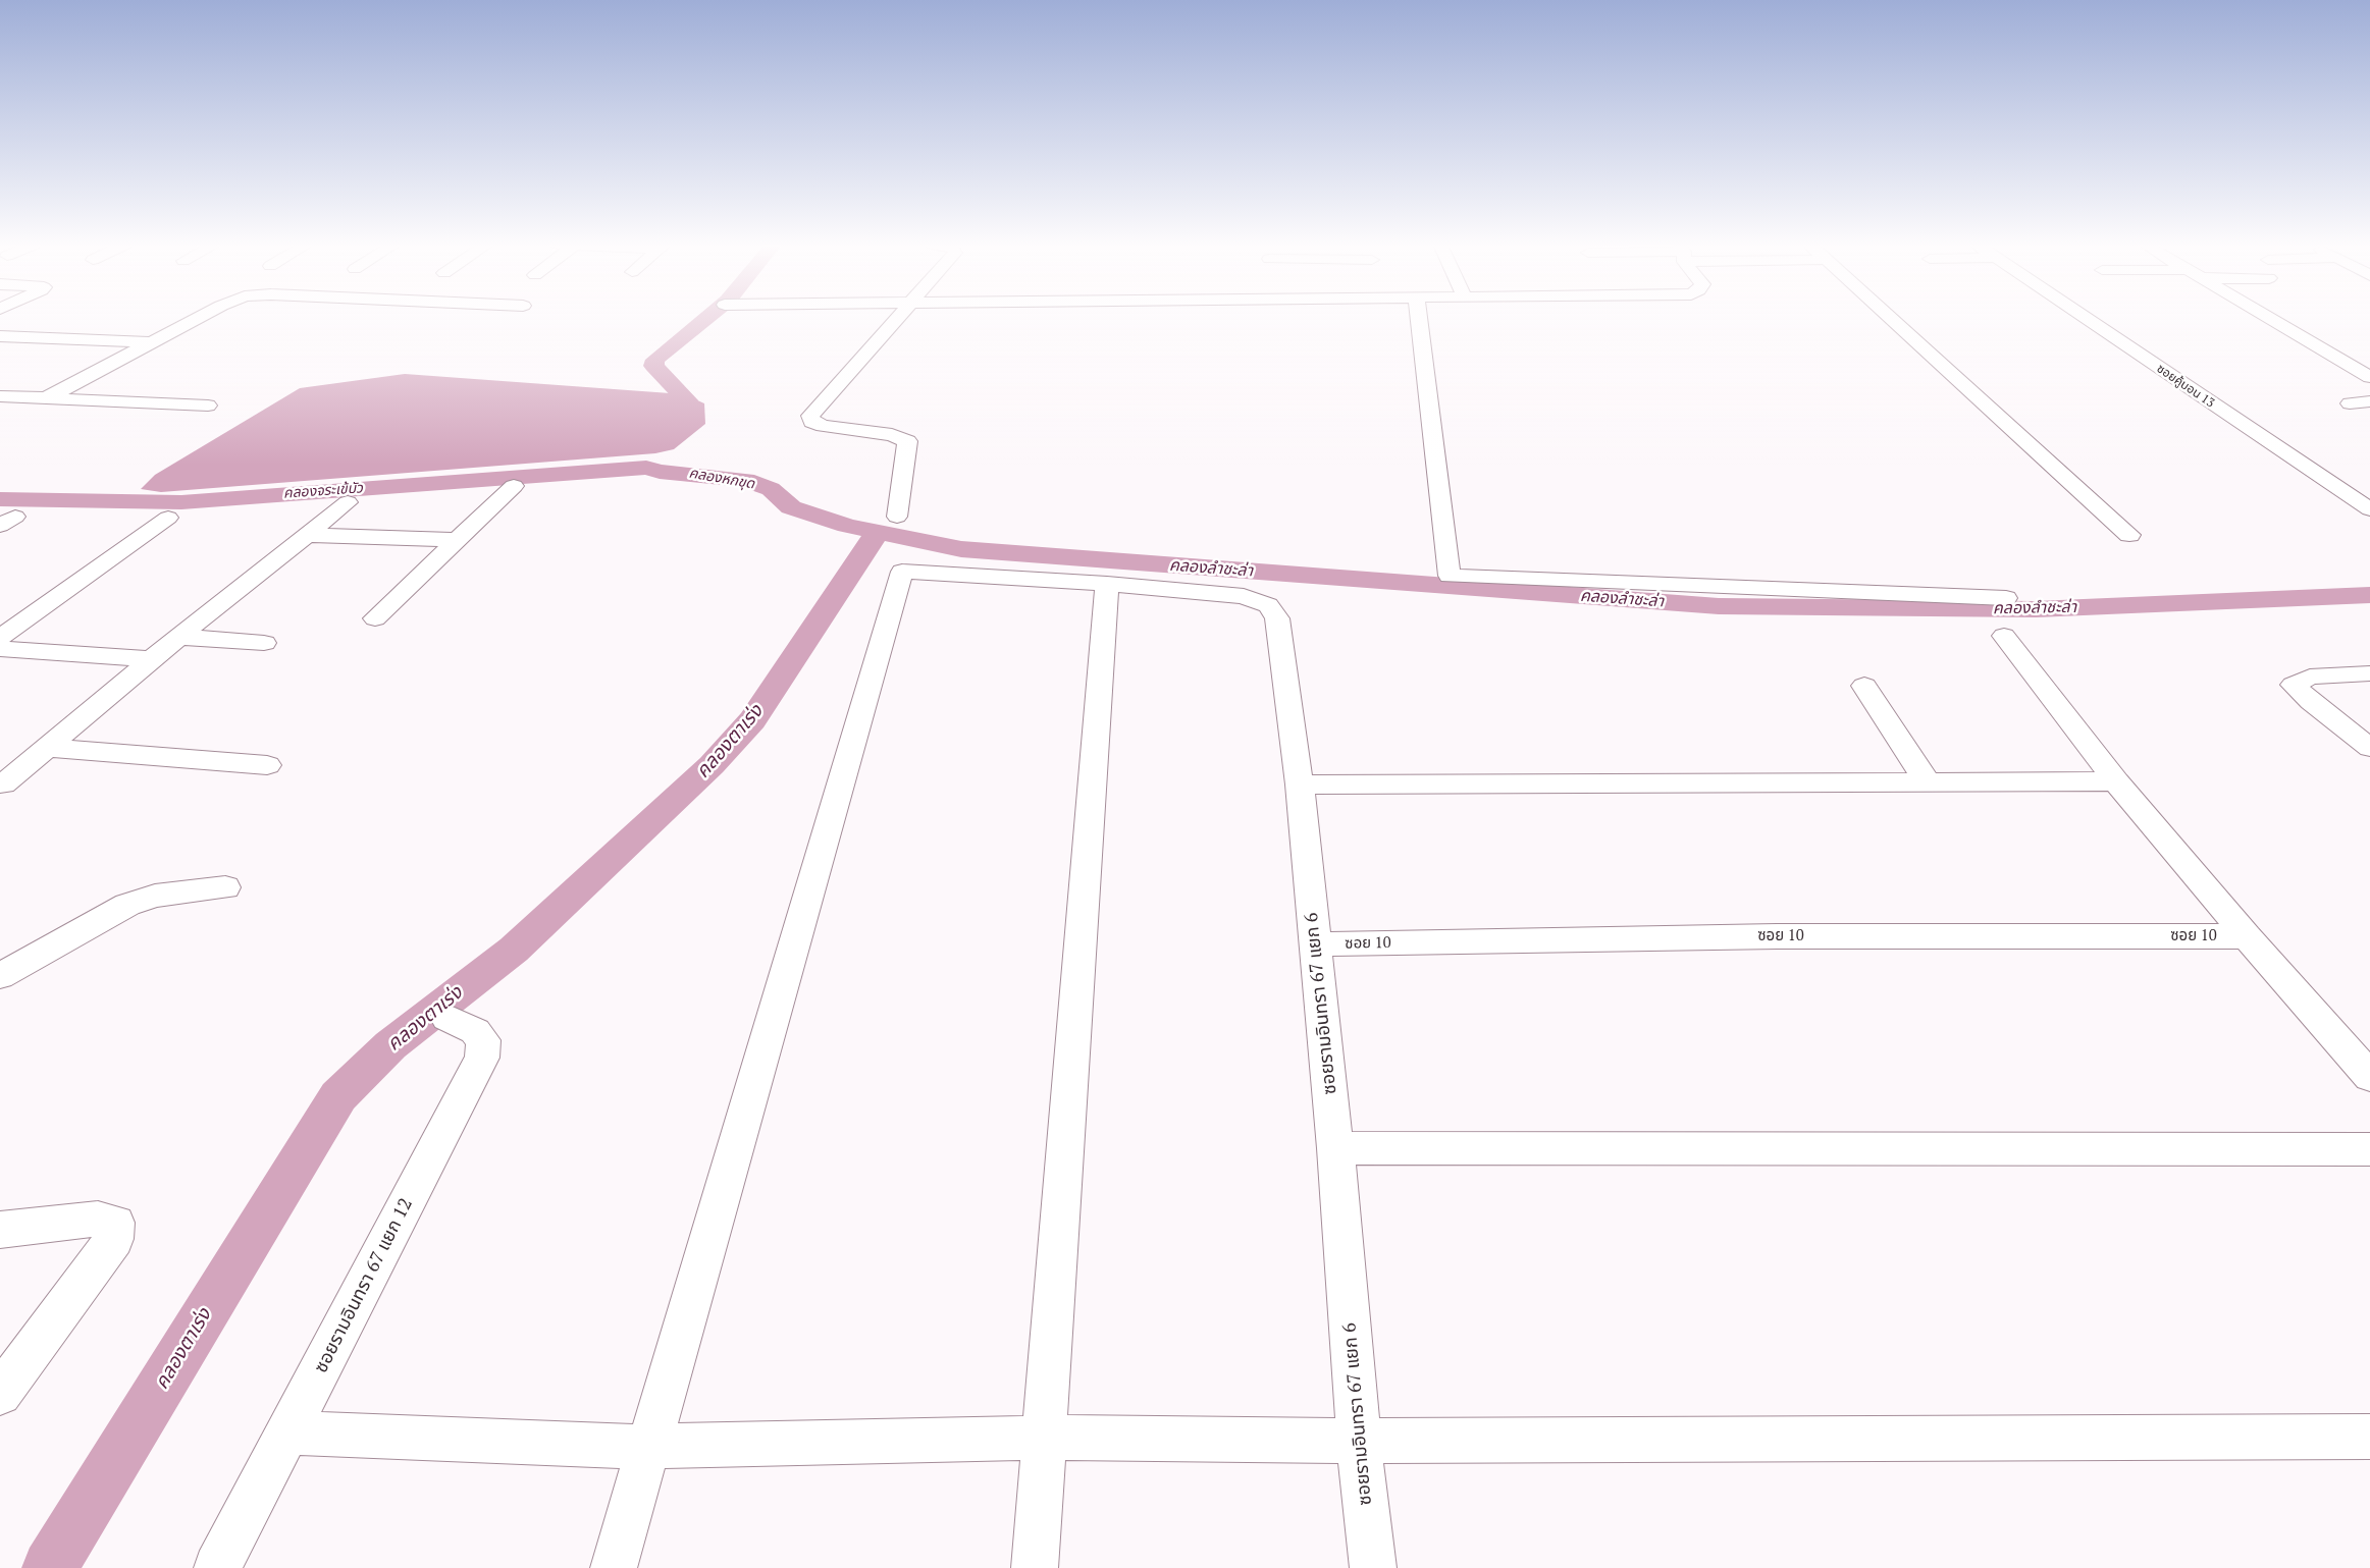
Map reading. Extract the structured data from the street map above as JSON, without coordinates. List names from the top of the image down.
{
  "streets": {
    "street": [
      "ซอยคู้บอน 13",
      "ซอย 10",
      "ซอยรามอินทรา 67 แยก 6",
      "ซอยรามอินทรา 67 แยก 12"
    ]
  },
  "crossings": [
    ["ซอย 10", "ซอยรามอินทรา 67 แยก 6"]
  ],
  "water": [
    "คลองหกขุด",
    "คลองจระเข้บัว",
    "คลองลำชะล่า",
    "คลองตาเร่ง"
  ]
}
